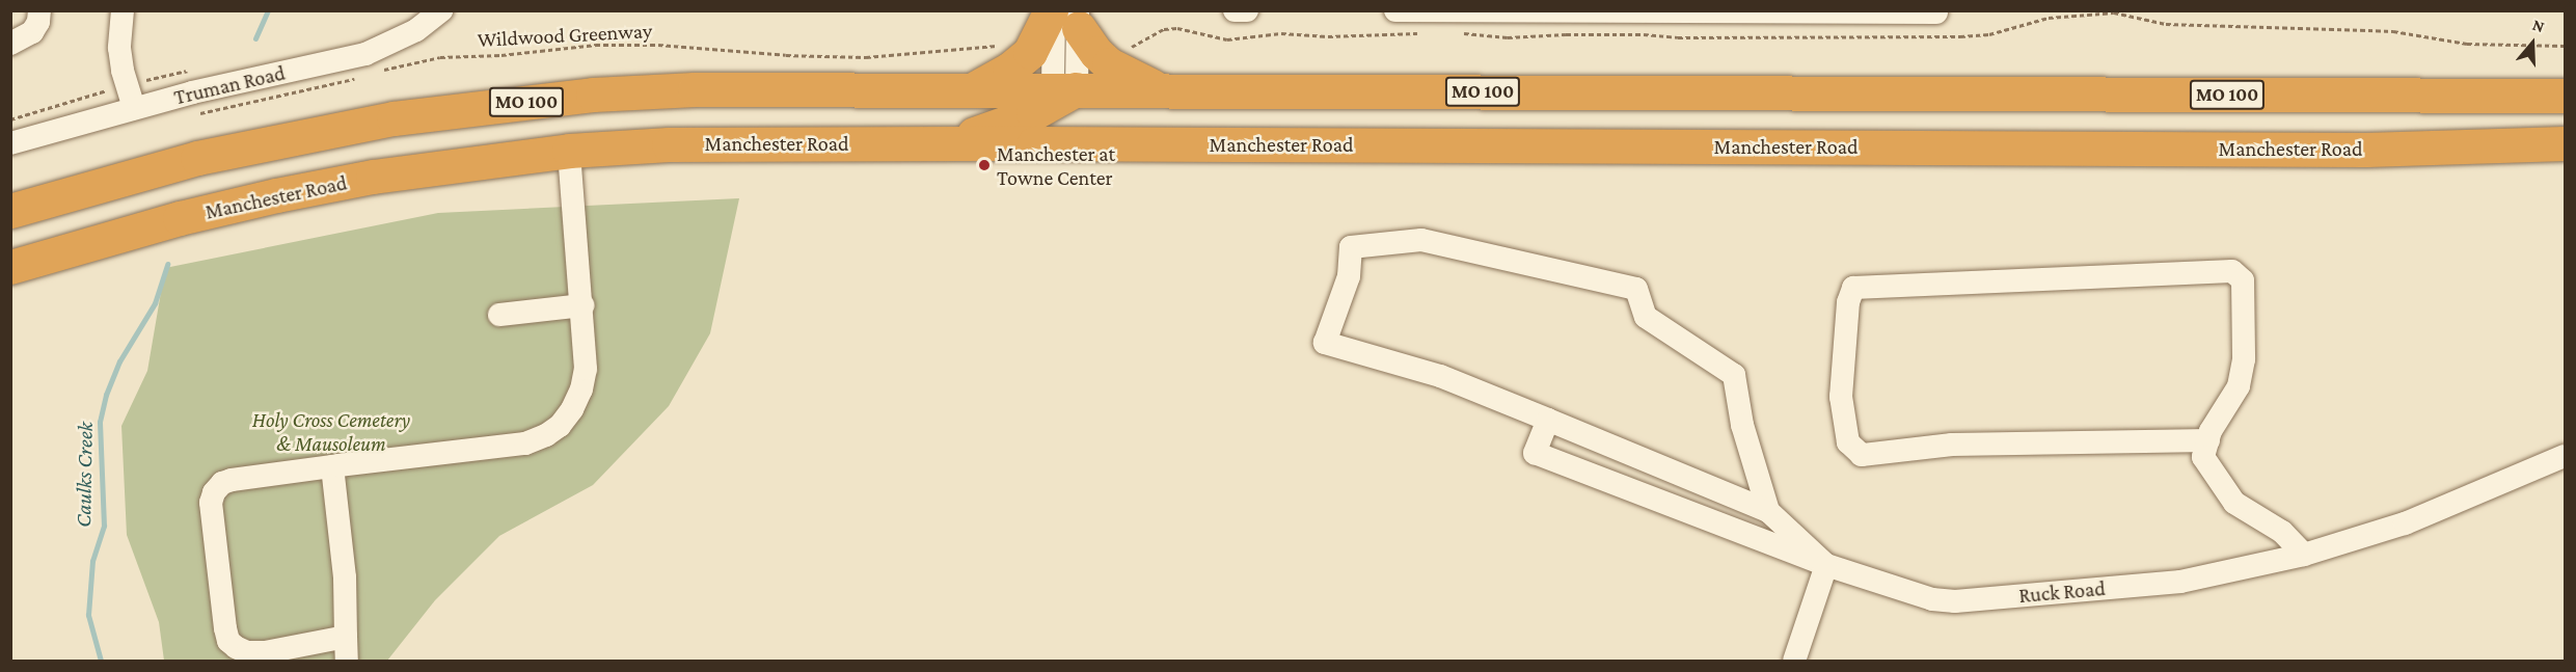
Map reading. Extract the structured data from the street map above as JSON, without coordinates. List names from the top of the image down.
{
  "streets": {
    "highway": ["MO 100", "Manchester Road"],
    "street": ["Truman Road", "Ruck Road"],
    "path": ["Wildwood Greenway"]
  },
  "water": ["Caulks Creek"],
  "parks": ["Holy Cross Cemetery & Mausoleum"],
  "places": ["Manchester at Towne Center"],
  "north": "top"
}
